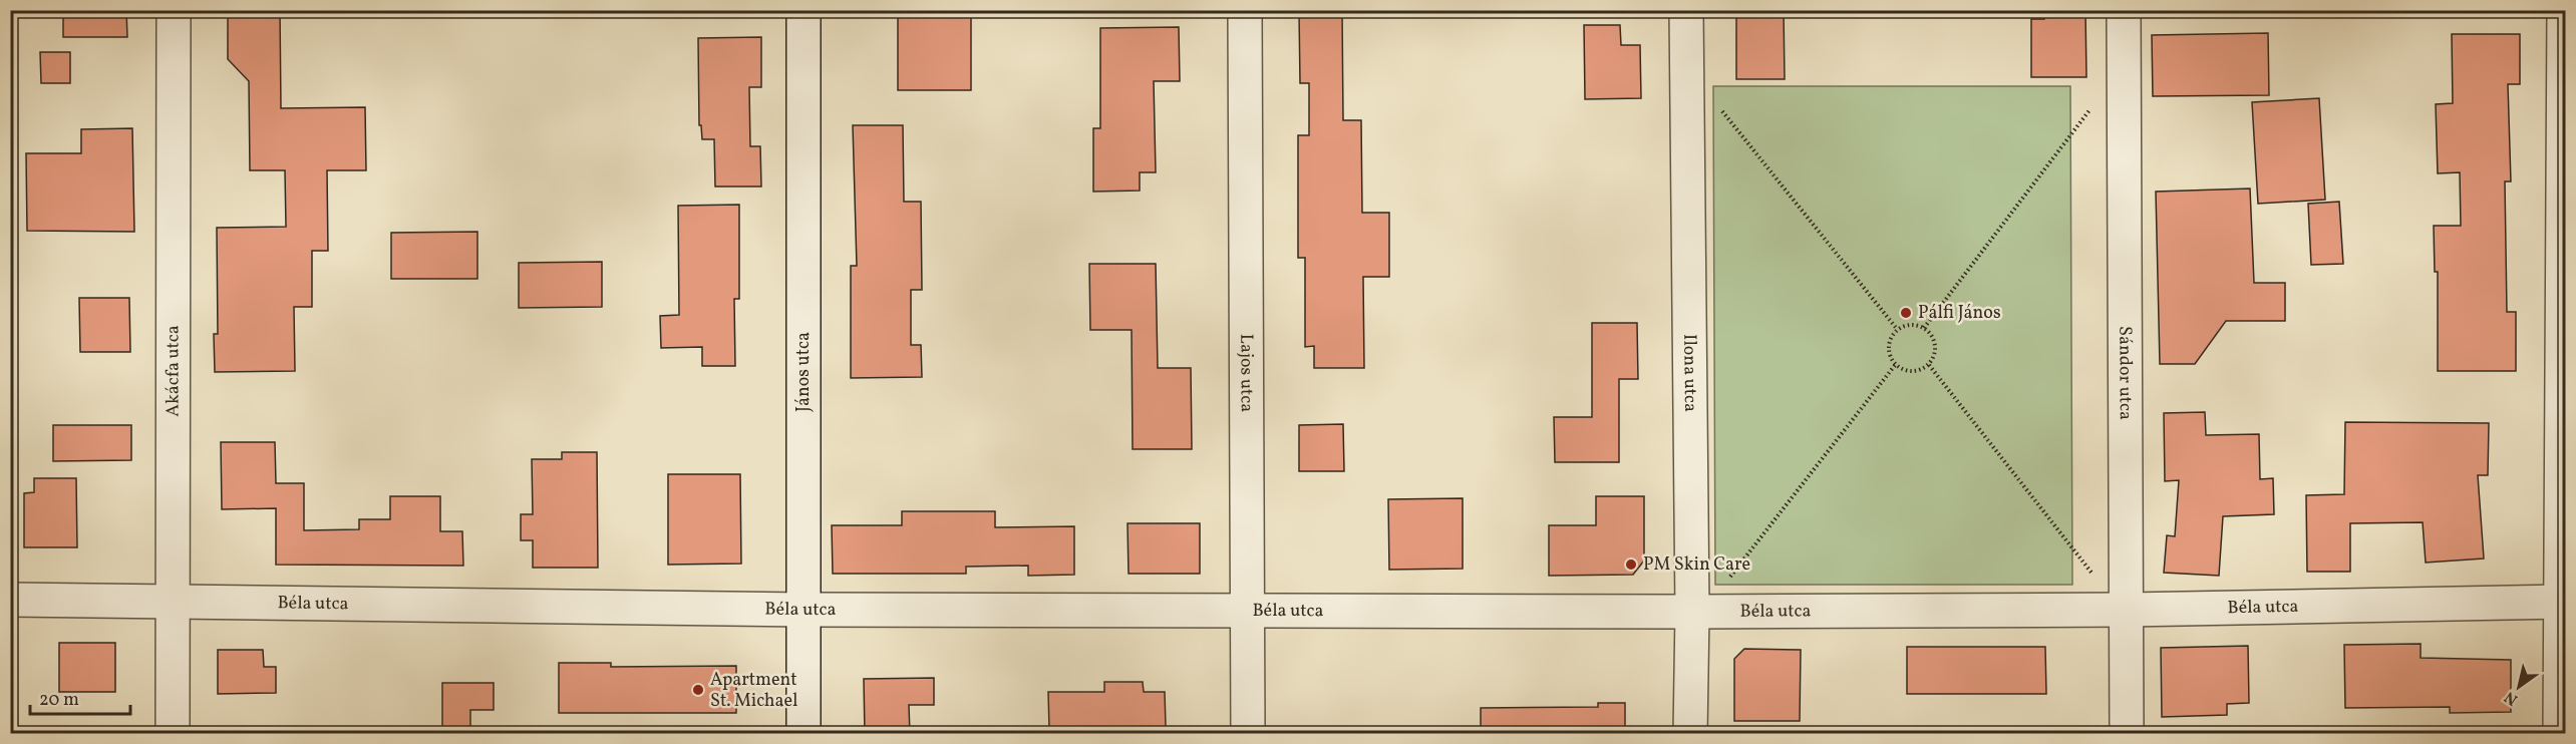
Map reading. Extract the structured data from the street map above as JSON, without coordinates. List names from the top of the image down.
{
  "streets": {
    "street": [
      "Akácfa utca",
      "János utca",
      "Lajos utca",
      "Ilona utca",
      "Sándor utca",
      "Béla utca"
    ]
  },
  "crossings": [
    ["Akácfa utca", "Béla utca"],
    ["János utca", "Béla utca"],
    ["Lajos utca", "Béla utca"],
    ["Ilona utca", "Béla utca"],
    ["Sándor utca", "Béla utca"]
  ],
  "places": ["Pálfi János", "PM Skin Care", "Apartment St. Michael"],
  "scale_bar": "20 m",
  "north": "bottom left"
}
